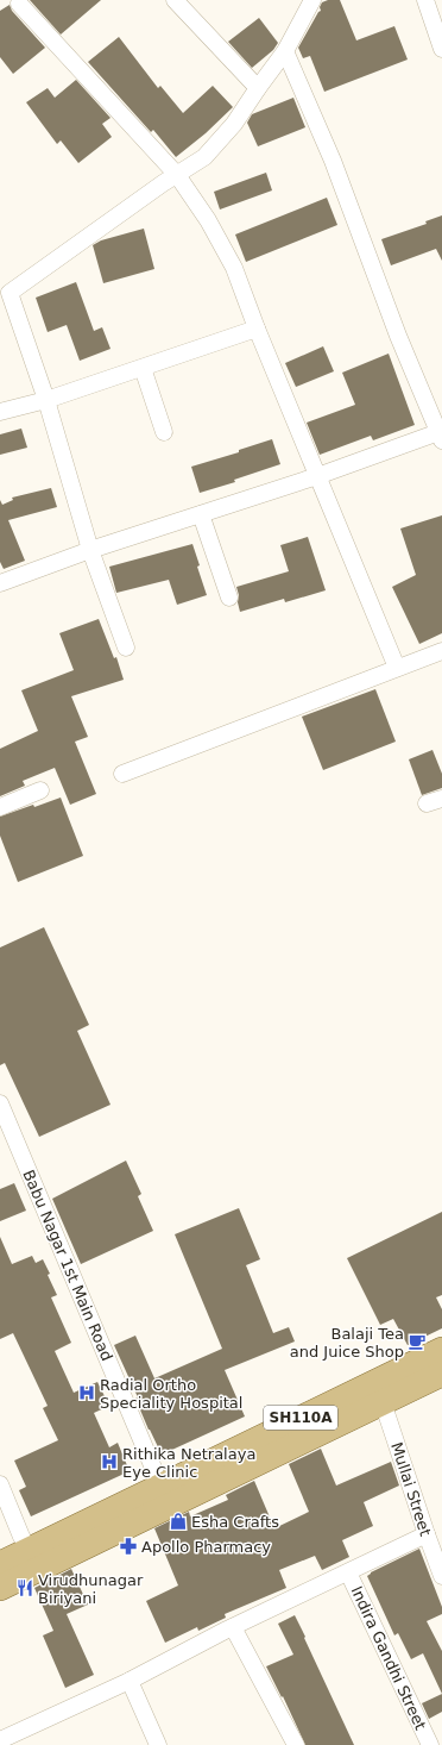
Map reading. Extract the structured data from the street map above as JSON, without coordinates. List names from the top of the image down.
{
  "streets": {
    "main road": ["SH110A"],
    "street": ["Babu Nagar 1st Main Road", "Mullai Street", "Indira Gandhi Street"]
  },
  "crossings": [
    ["Babu Nagar 1st Main Road", "SH110A"],
    ["SH110A", "Mullai Street"]
  ],
  "places": {
    "cafe": ["Balaji Tea and Juice Shop"],
    "hospital": ["Radial Ortho Speciality Hospital", "Rithika Netralaya Eye Clinic"],
    "shop": ["Esha Crafts"],
    "pharmacy": ["Apollo Pharmacy"],
    "restaurant": ["Virudhunagar Biriyani"]
  }
}
